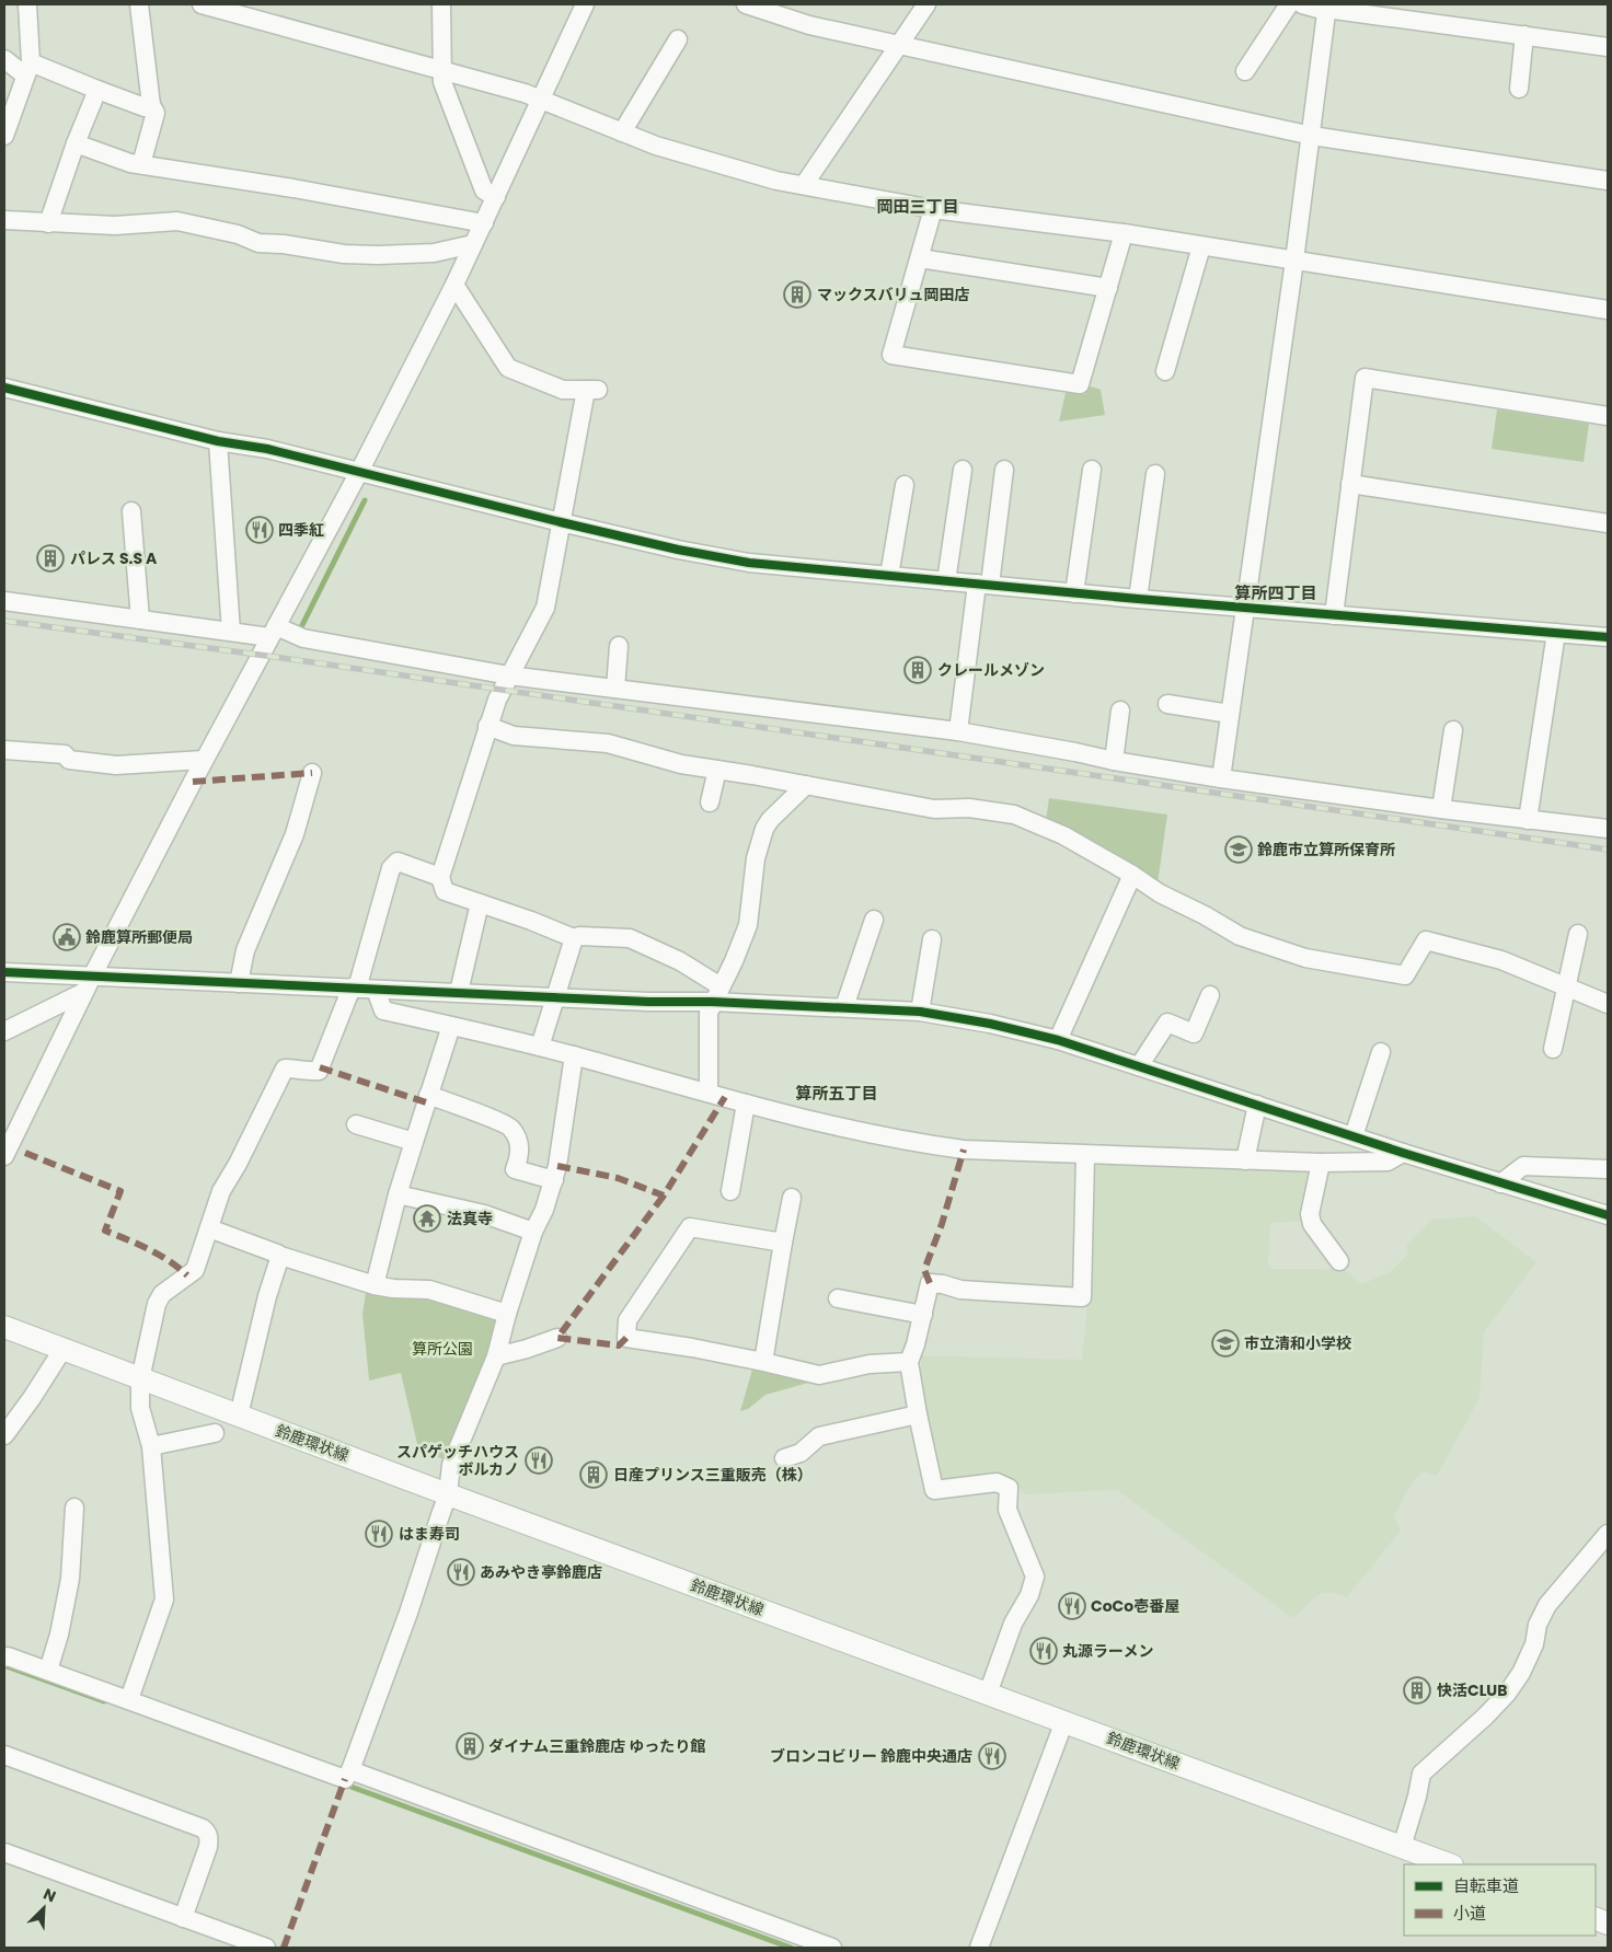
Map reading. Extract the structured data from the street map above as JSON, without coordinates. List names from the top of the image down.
{
  "streets": {
    "main road": ["鈴鹿環状線"]
  },
  "districts": ["岡田三丁目", "算所四丁目", "算所五丁目"],
  "parks": ["算所公園"],
  "places": {
    "building": [
      "マックスバリュ岡田店",
      "パレス S.S A",
      "クレールメゾン",
      "日産プリンス三重販売（株）",
      "快活CLUB",
      "ダイナム三重鈴鹿店 ゆったり館"
    ],
    "restaurant": [
      "四季紅",
      "スパゲッチハウス ボルカノ",
      "はま寿司",
      "あみやき亭鈴鹿店",
      "CoCo壱番屋",
      "丸源ラーメン",
      "ブロンコビリー 鈴鹿中央通店"
    ],
    "school or university": ["鈴鹿市立算所保育所", "市立清和小学校"],
    "public building": ["鈴鹿算所郵便局"],
    "temple": ["法真寺"]
  },
  "legend": ["自転車道", "小道"],
  "north": "top right"
}
